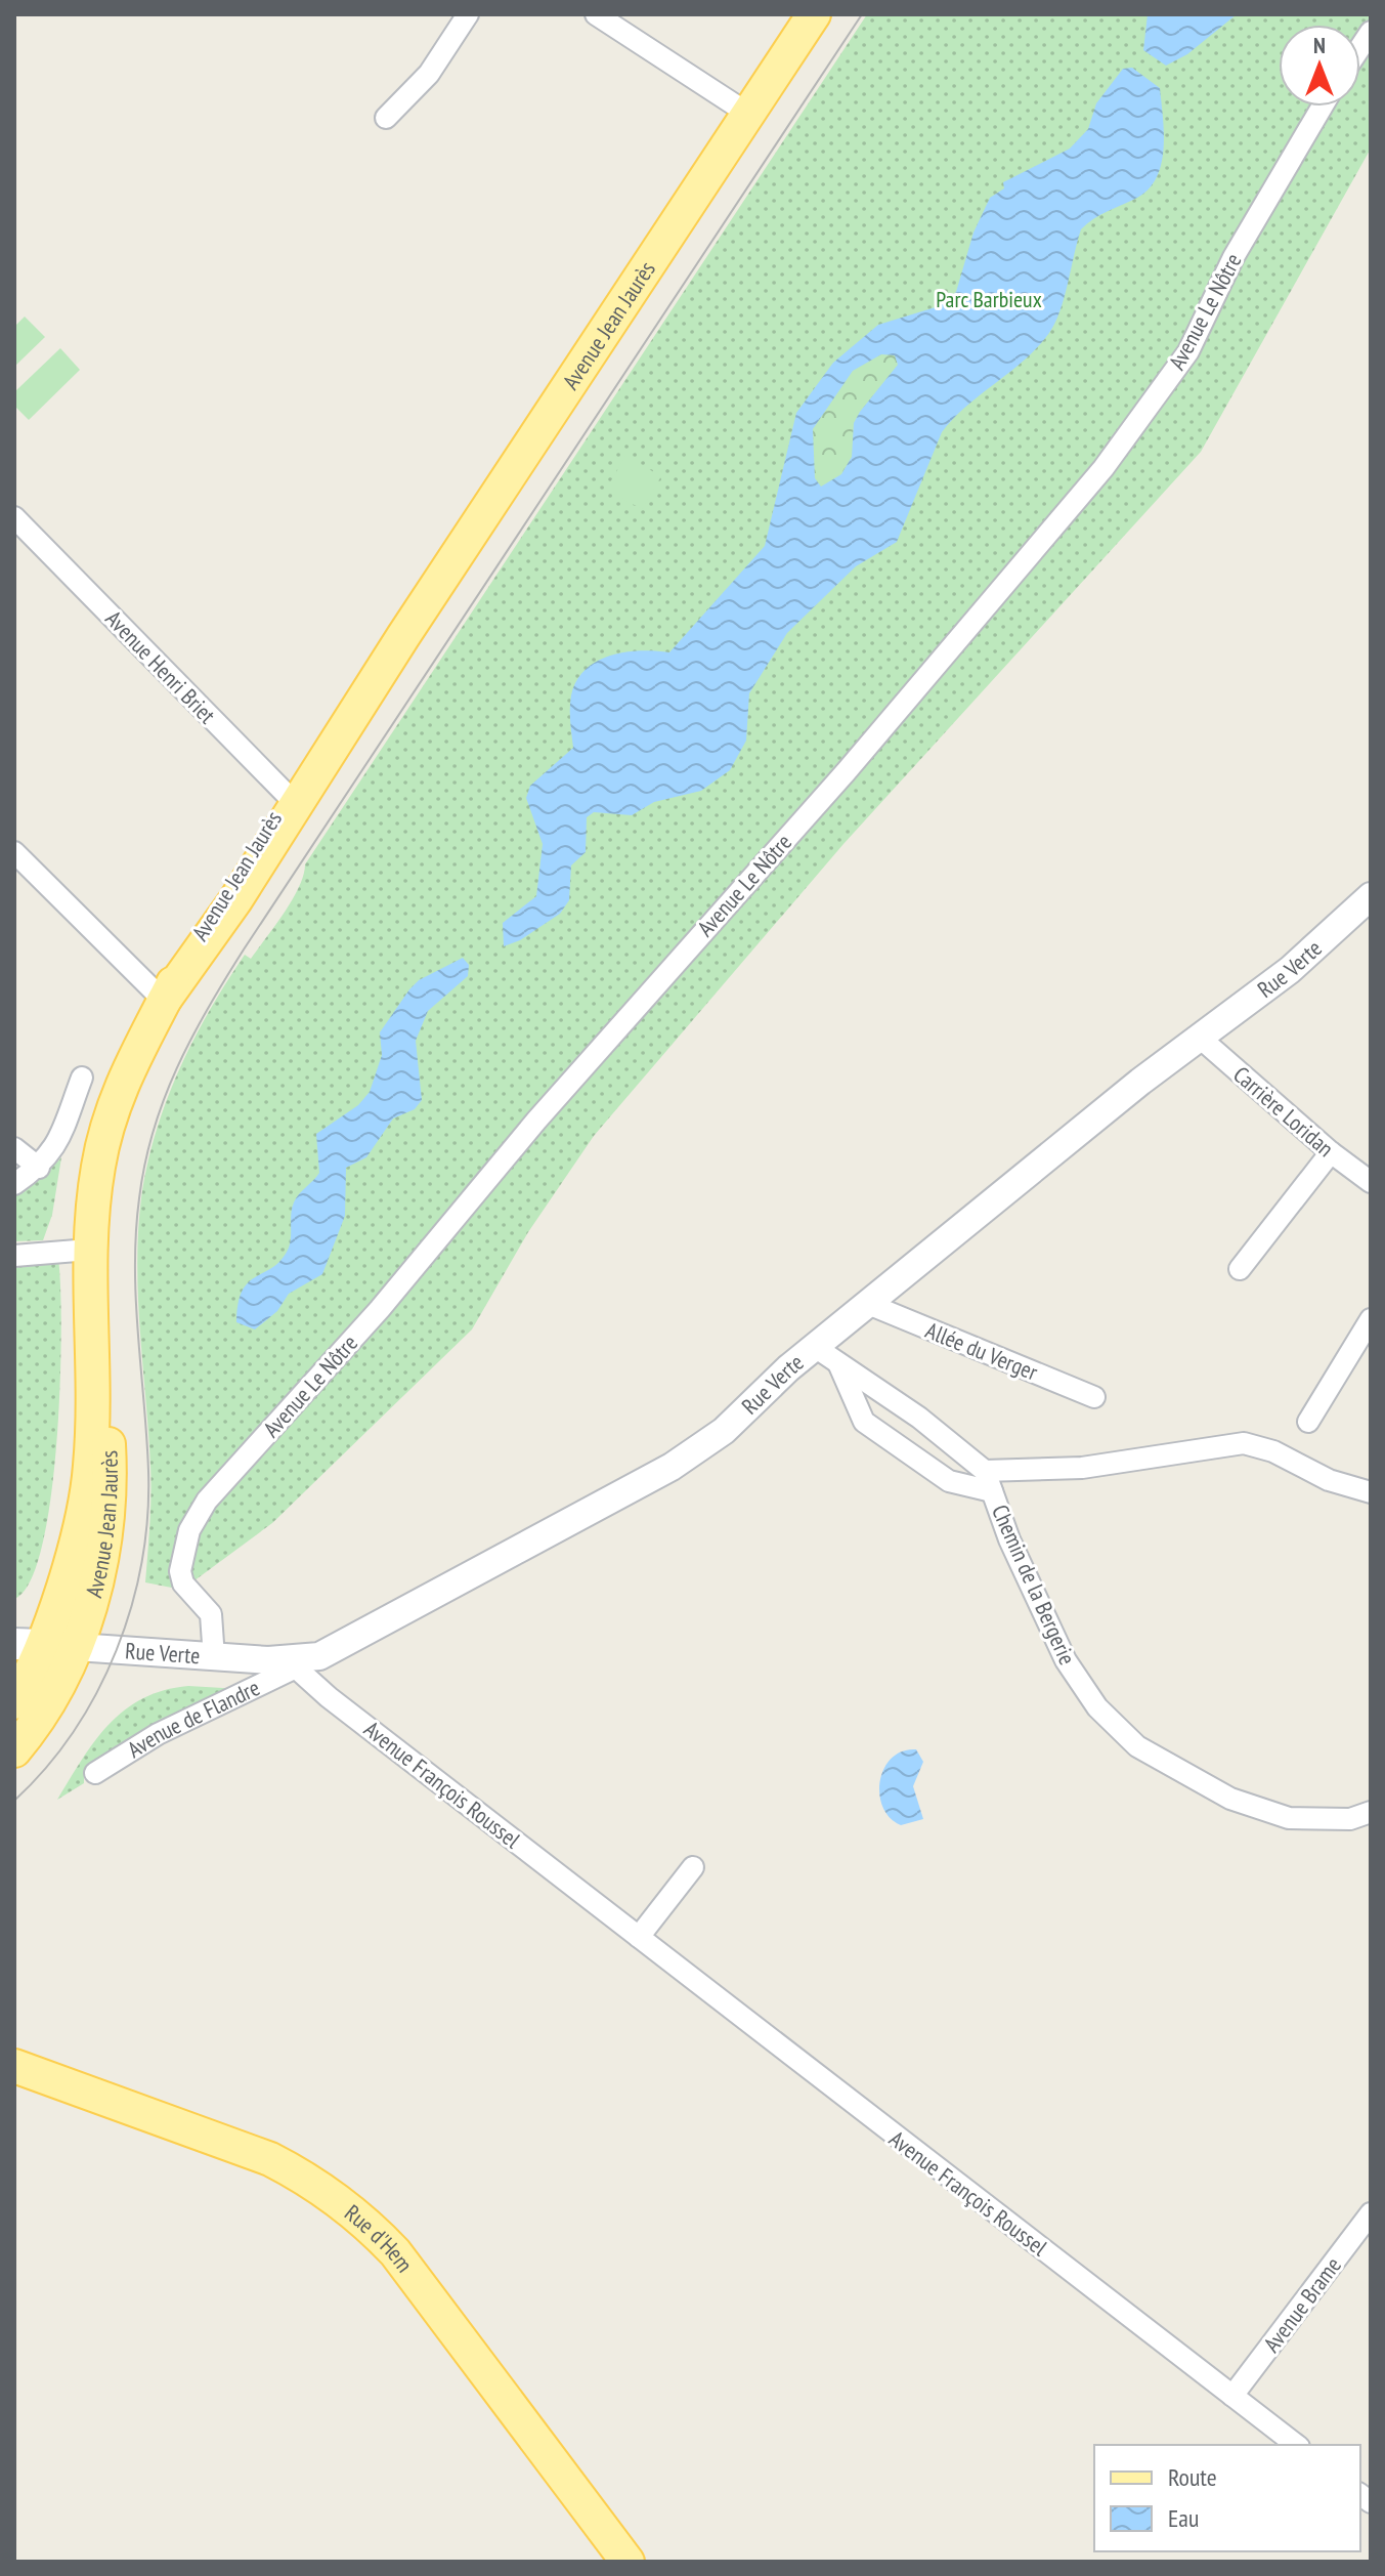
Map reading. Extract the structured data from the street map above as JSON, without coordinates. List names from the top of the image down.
{
  "streets": {
    "main road": ["Avenue Jean Jaurès", "Rue d'Hem"],
    "street": [
      "Avenue Le Nôtre",
      "Avenue Henri Briet",
      "Rue Verte",
      "Carrière Loridan",
      "Allée du Verger",
      "Chemin de la Bergerie",
      "Avenue de Flandre",
      "Avenue François Roussel",
      "Avenue Brame"
    ]
  },
  "crossings": [
    ["Avenue Le Nôtre", "Rue Verte"],
    ["Avenue Jean Jaurès", "Avenue Henri Briet"],
    ["Avenue Jean Jaurès", "Rue Verte"],
    ["Rue Verte", "Carrière Loridan"],
    ["Rue Verte", "Allée du Verger"],
    ["Rue Verte", "Avenue de Flandre"],
    ["Rue Verte", "Avenue François Roussel"],
    ["Avenue de Flandre", "Avenue François Roussel"],
    ["Avenue François Roussel", "Avenue Brame"]
  ],
  "parks": ["Parc Barbieux"],
  "legend": ["Route", "Eau"],
  "north": "top"
}
